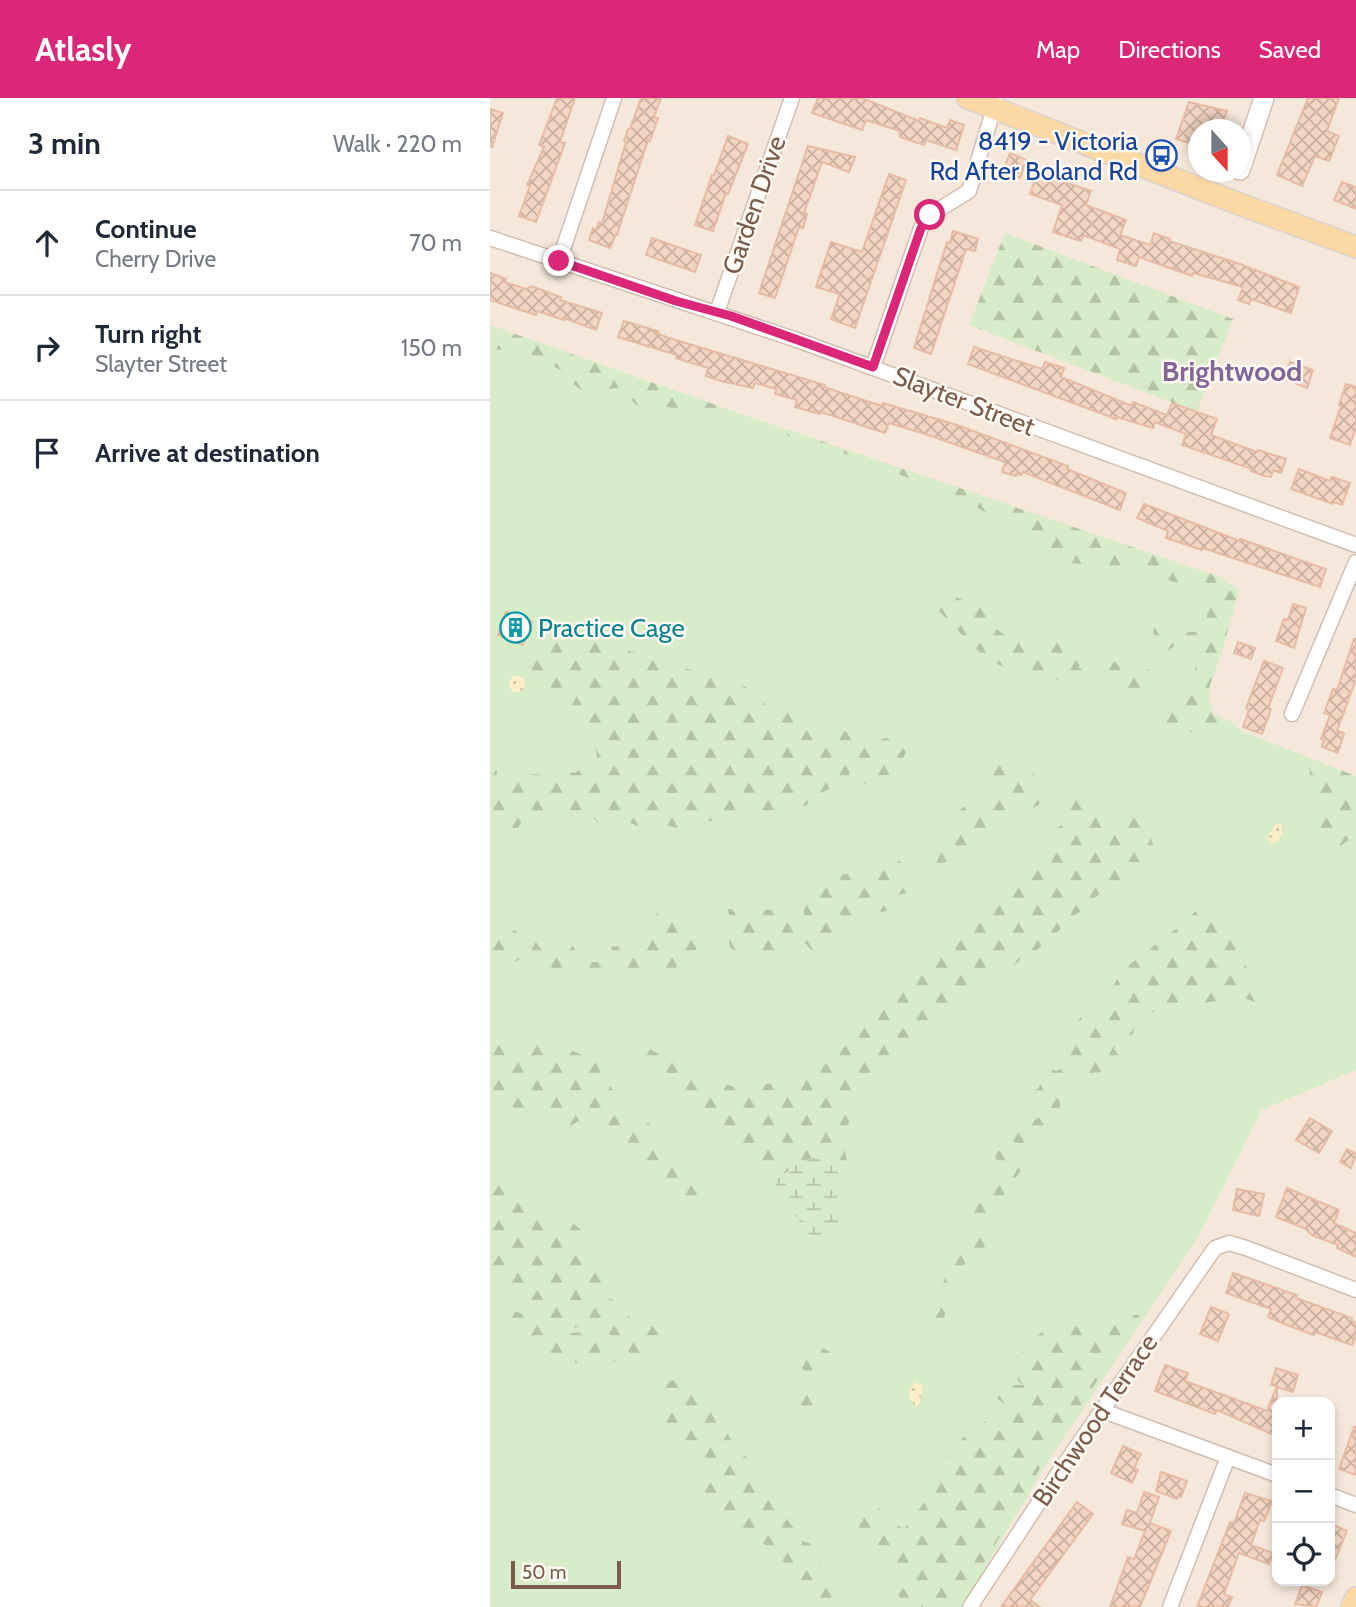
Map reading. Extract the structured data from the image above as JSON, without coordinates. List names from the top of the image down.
{
  "streets": {
    "street": ["Garden Drive", "Slayter Street", "Birchwood Terrace"]
  },
  "crossings": [
    ["Garden Drive", "Slayter Street"]
  ],
  "districts": ["Brightwood"],
  "places": {
    "bus stop": ["8419 - Victoria Rd After Boland Rd"],
    "building": ["Practice Cage"]
  },
  "scale_bar": "50 m",
  "north": "bottom",
  "page": {
    "header": "Atlasly",
    "nav": ["Map", "Directions", "Saved"],
    "heading": ["3 min", "Walk · 220 m"],
    "list": [
      ["Continue", "Cherry Drive", "70 m"],
      ["Turn right", "Slayter Street", "150 m"],
      "Arrive at destination"
    ],
    "map_buttons": ["+", "−"],
    "scale": "50 m"
  }
}
